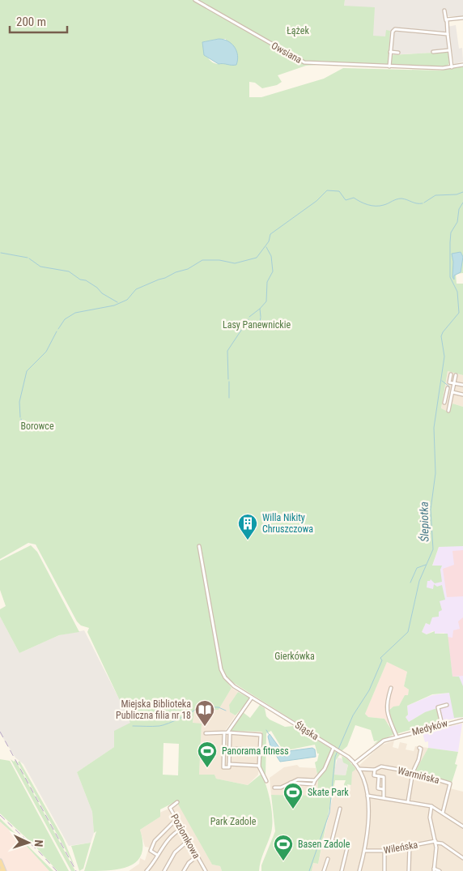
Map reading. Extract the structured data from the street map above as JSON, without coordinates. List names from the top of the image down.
{
  "streets": {
    "street": [
      "Owsiana",
      "Medyków",
      "Śląska",
      "Warmińska",
      "Poziomkowa",
      "Wileńska"
    ]
  },
  "crossings": [
    ["Medyków", "Śląska"],
    ["Śląska", "Warmińska"],
    ["Śląska", "Wileńska"]
  ],
  "water": ["Ślepiotka"],
  "parks": [
    "Łążek",
    "Lasy Panewnickie",
    "Borowce",
    "Gierkówka",
    "Park Zadole"
  ],
  "places": {
    "building": ["Willa Nikity Chruszczowa"],
    "library": ["Miejska Biblioteka Publiczna filia nr 18"],
    "sports": ["Panorama fitness", "Skate Park", "Basen Zadole"]
  },
  "scale_bar": "200 m",
  "north": "right"
}
